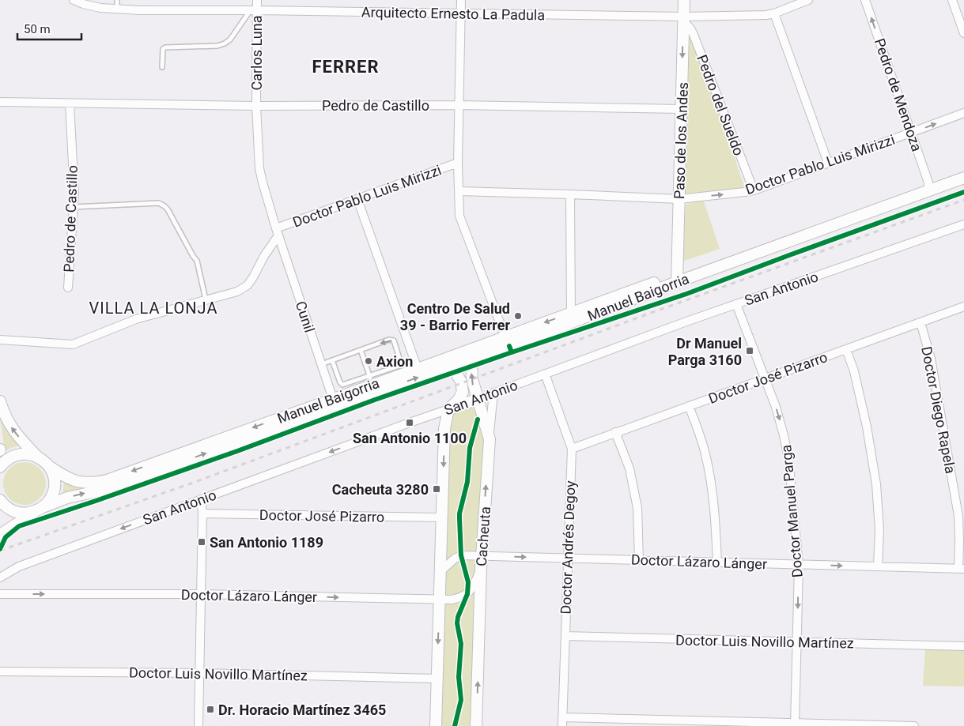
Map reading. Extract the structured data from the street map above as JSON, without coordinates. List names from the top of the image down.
{
  "streets": {
    "main road": [
      "Paso de los Andes",
      "San Antonio",
      "Manuel Baigorria",
      "Cacheuta"
    ],
    "street": [
      "Arquitecto Ernesto La Padula",
      "Carlos Luna",
      "Pedro de Mendoza",
      "Pedro de Castillo",
      "Pedro del Sueldo",
      "Doctor Pablo Luis Mirizzi",
      "Cunil",
      "Doctor José Pizarro",
      "Doctor Diego Rapela",
      "Doctor Manuel Parga",
      "Doctor Andrés Degoy",
      "Doctor Lázaro Lánger",
      "Doctor Luis Novillo Martínez"
    ]
  },
  "crossings": [
    ["Arquitecto Ernesto La Padula", "Carlos Luna"],
    ["Arquitecto Ernesto La Padula", "Pedro del Sueldo"],
    ["Arquitecto Ernesto La Padula", "Paso de los Andes"],
    ["Carlos Luna", "Pedro de Castillo"],
    ["Carlos Luna", "Doctor Pablo Luis Mirizzi"],
    ["Carlos Luna", "Cunil"],
    ["Pedro de Mendoza", "Doctor Pablo Luis Mirizzi"],
    ["Pedro de Mendoza", "Manuel Baigorria"],
    ["Pedro de Castillo", "Paso de los Andes"],
    ["Pedro del Sueldo", "Paso de los Andes"],
    ["Pedro del Sueldo", "Doctor Pablo Luis Mirizzi"],
    ["Paso de los Andes", "Doctor Pablo Luis Mirizzi"],
    ["Paso de los Andes", "Manuel Baigorria"],
    ["Doctor Pablo Luis Mirizzi", "Cunil"],
    ["San Antonio", "Doctor Manuel Parga"],
    ["San Antonio", "Cacheuta"],
    ["San Antonio", "Doctor Andrés Degoy"],
    ["Manuel Baigorria", "Cunil"],
    ["Manuel Baigorria", "Cacheuta"],
    ["Doctor José Pizarro", "Doctor Diego Rapela"],
    ["Doctor José Pizarro", "Doctor Manuel Parga"],
    ["Doctor José Pizarro", "Doctor Andrés Degoy"],
    ["Doctor Diego Rapela", "Doctor Lázaro Lánger"],
    ["Doctor Manuel Parga", "Doctor Lázaro Lánger"],
    ["Doctor Manuel Parga", "Doctor Luis Novillo Martínez"],
    ["Cacheuta", "Doctor Lázaro Lánger"],
    ["Doctor Andrés Degoy", "Doctor Lázaro Lánger"],
    ["Doctor Andrés Degoy", "Doctor Luis Novillo Martínez"]
  ],
  "one_way": [
    "Pedro de Mendoza",
    "San Antonio",
    "Doctor Manuel Parga",
    "Doctor Lázaro Lánger"
  ],
  "districts": ["FERRER", "VILLA LA LONJA"],
  "places": {
    "other": ["Centro De Salud 39 - Barrio Ferrer", "Axion"],
    "transit": [
      "Dr Manuel Parga 3160",
      "San Antonio 1100",
      "Cacheuta 3280",
      "San Antonio 1189",
      "Dr. Horacio Martínez 3465"
    ]
  },
  "scale_bar": "50 m"
}
